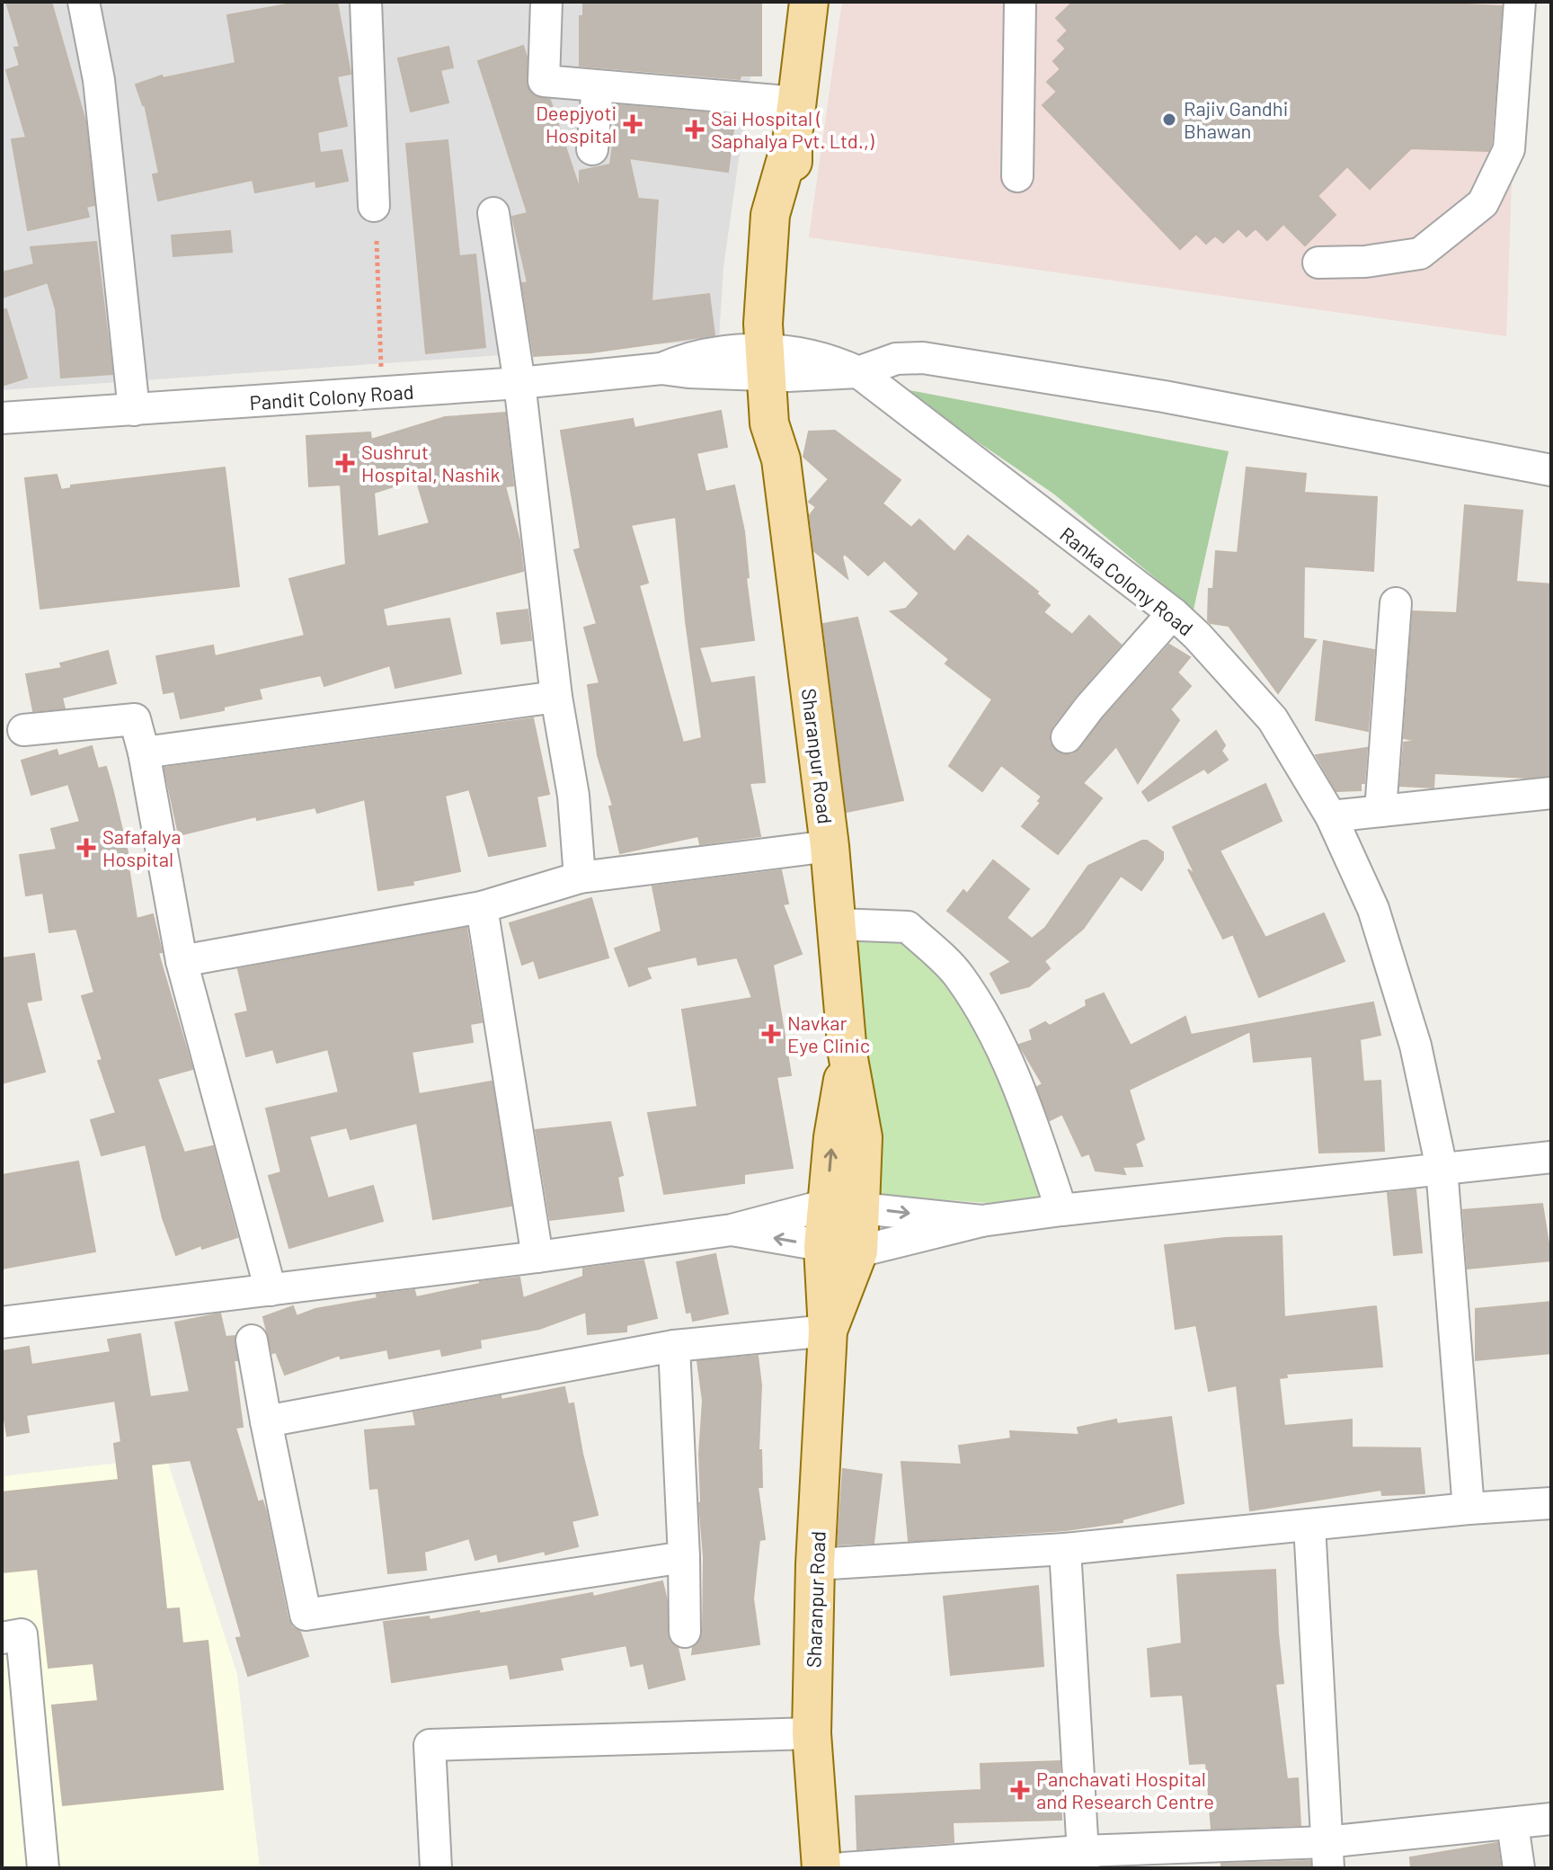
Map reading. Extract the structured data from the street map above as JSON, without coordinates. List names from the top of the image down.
{
  "streets": {
    "main road": ["Sharanpur Road"],
    "street": ["Pandit Colony Road", "Ranka Colony Road"]
  },
  "crossings": [
    ["Pandit Colony Road", "Ranka Colony Road"],
    ["Pandit Colony Road", "Sharanpur Road"],
    ["Ranka Colony Road", "Sharanpur Road"]
  ],
  "places": {
    "other": ["Rajiv Gandhi Bhawan"],
    "health": [
      "Deepjyoti Hospital",
      "Sai Hospital ( Saphalya Pvt. Ltd.,)",
      "Sushrut Hospital, Nashik",
      "Safafalya Hospital",
      "Navkar Eye Clinic",
      "Panchavati Hospital and Research Centre"
    ]
  }
}
